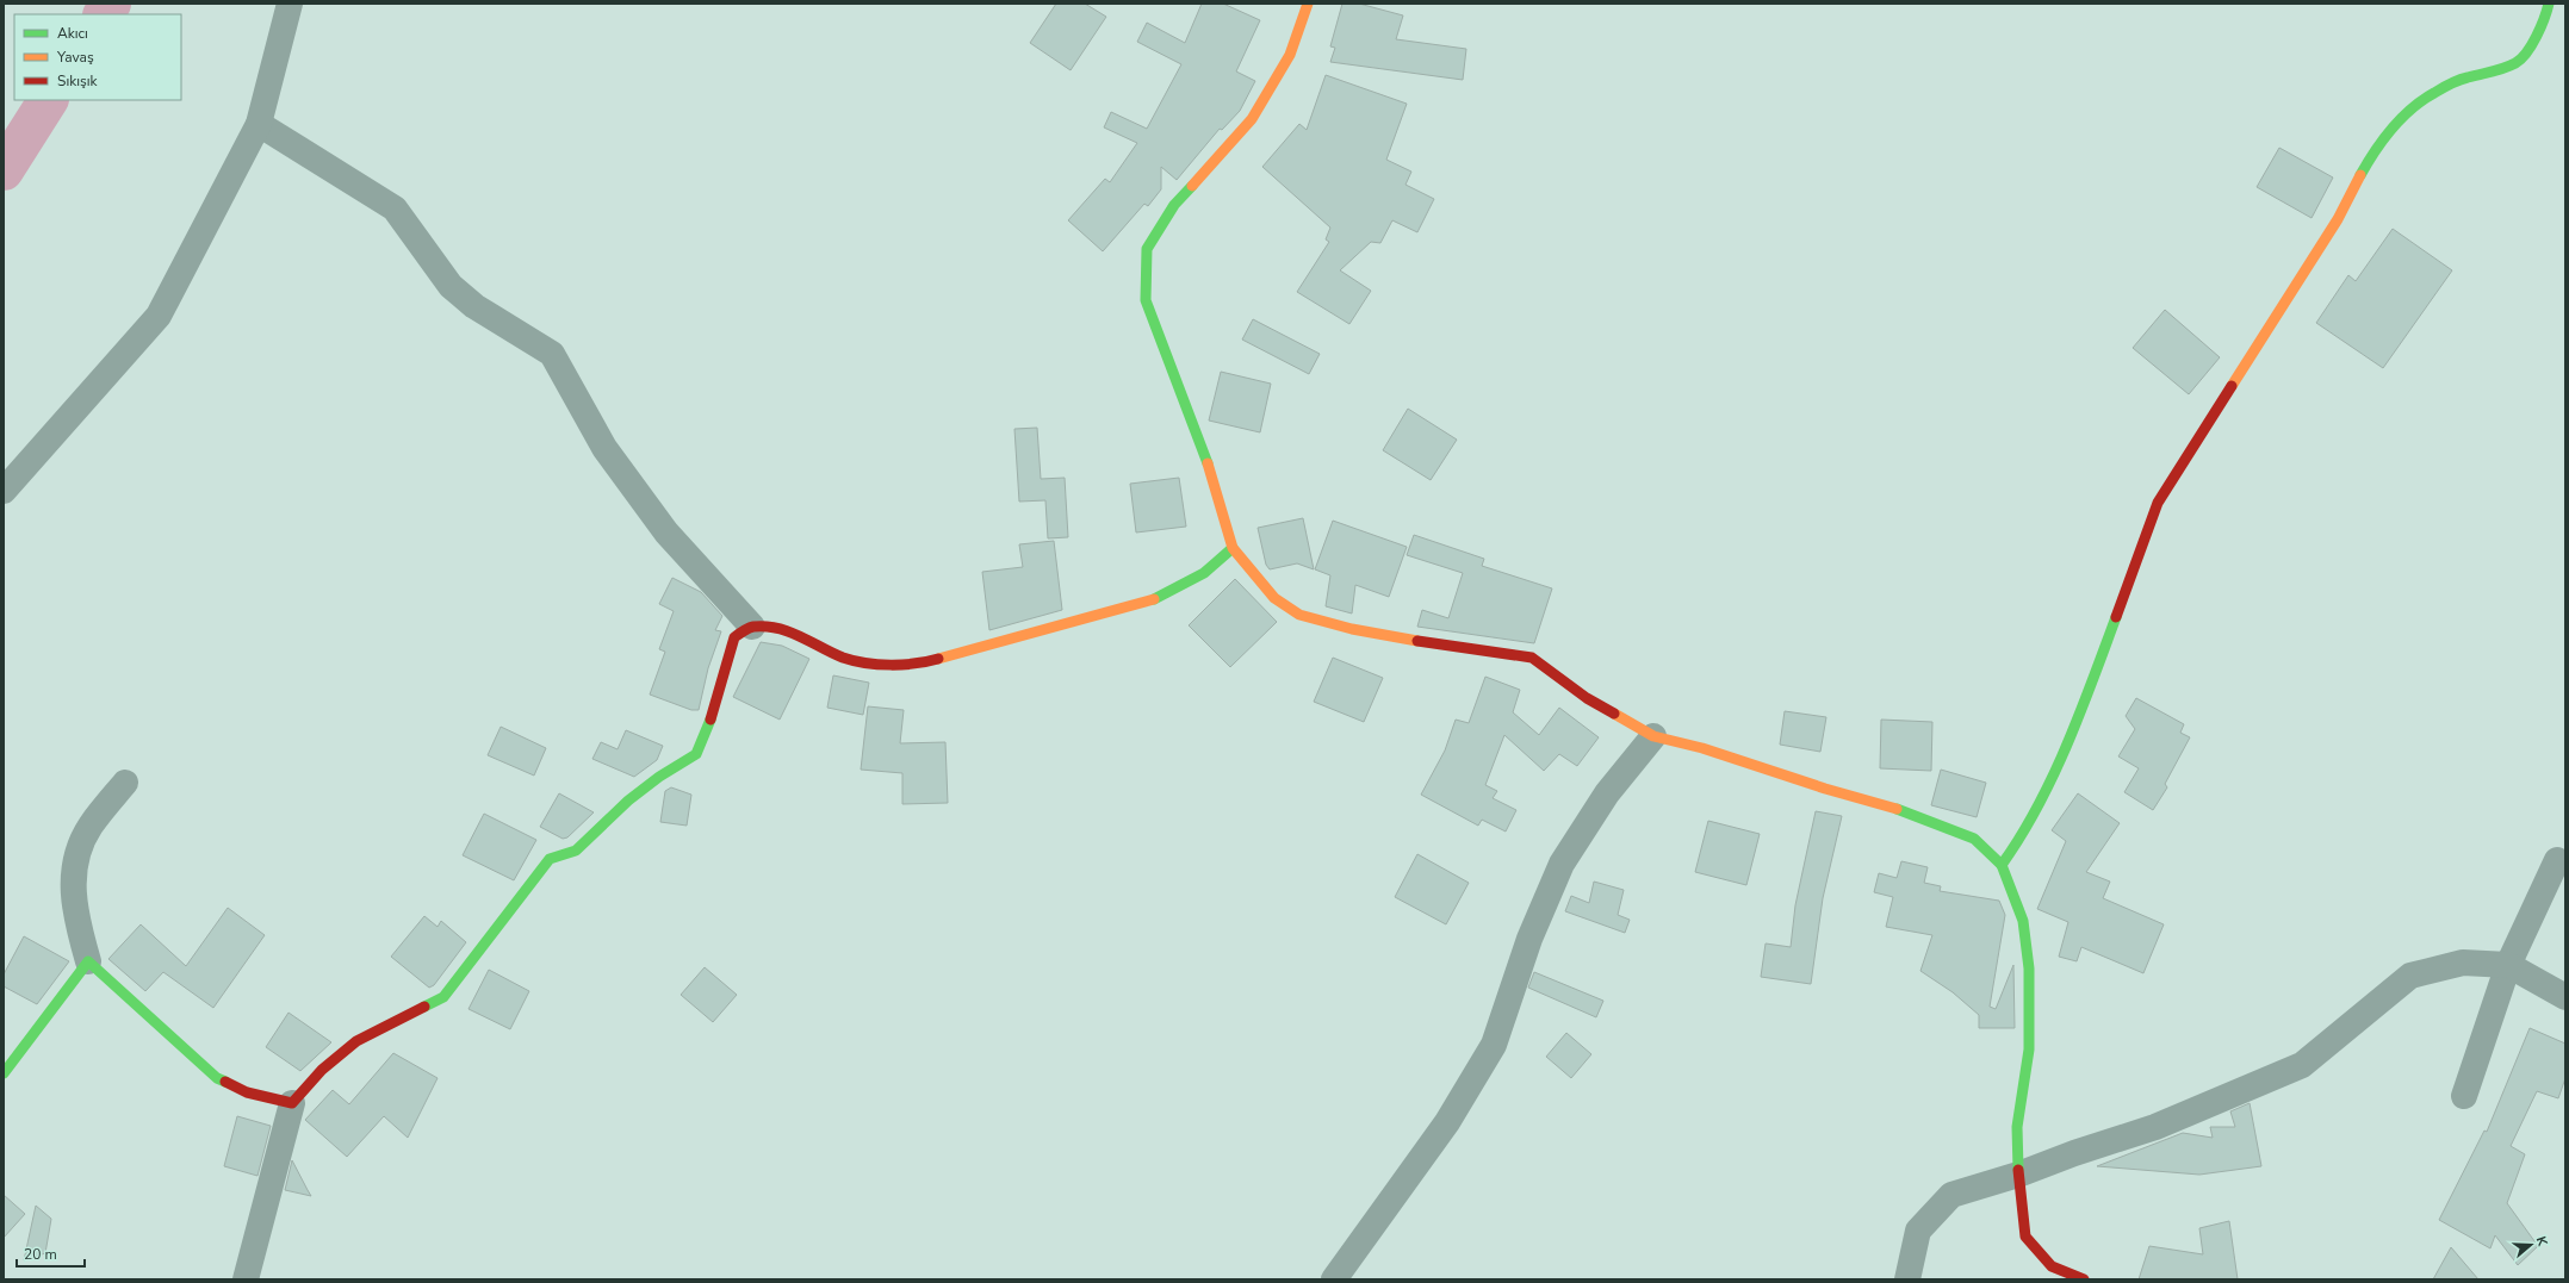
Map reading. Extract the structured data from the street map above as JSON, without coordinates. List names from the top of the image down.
{
  "legend": ["Akıcı", "Yavaş", "Sıkışık"],
  "scale_bar": "20 m",
  "north": "right"
}
